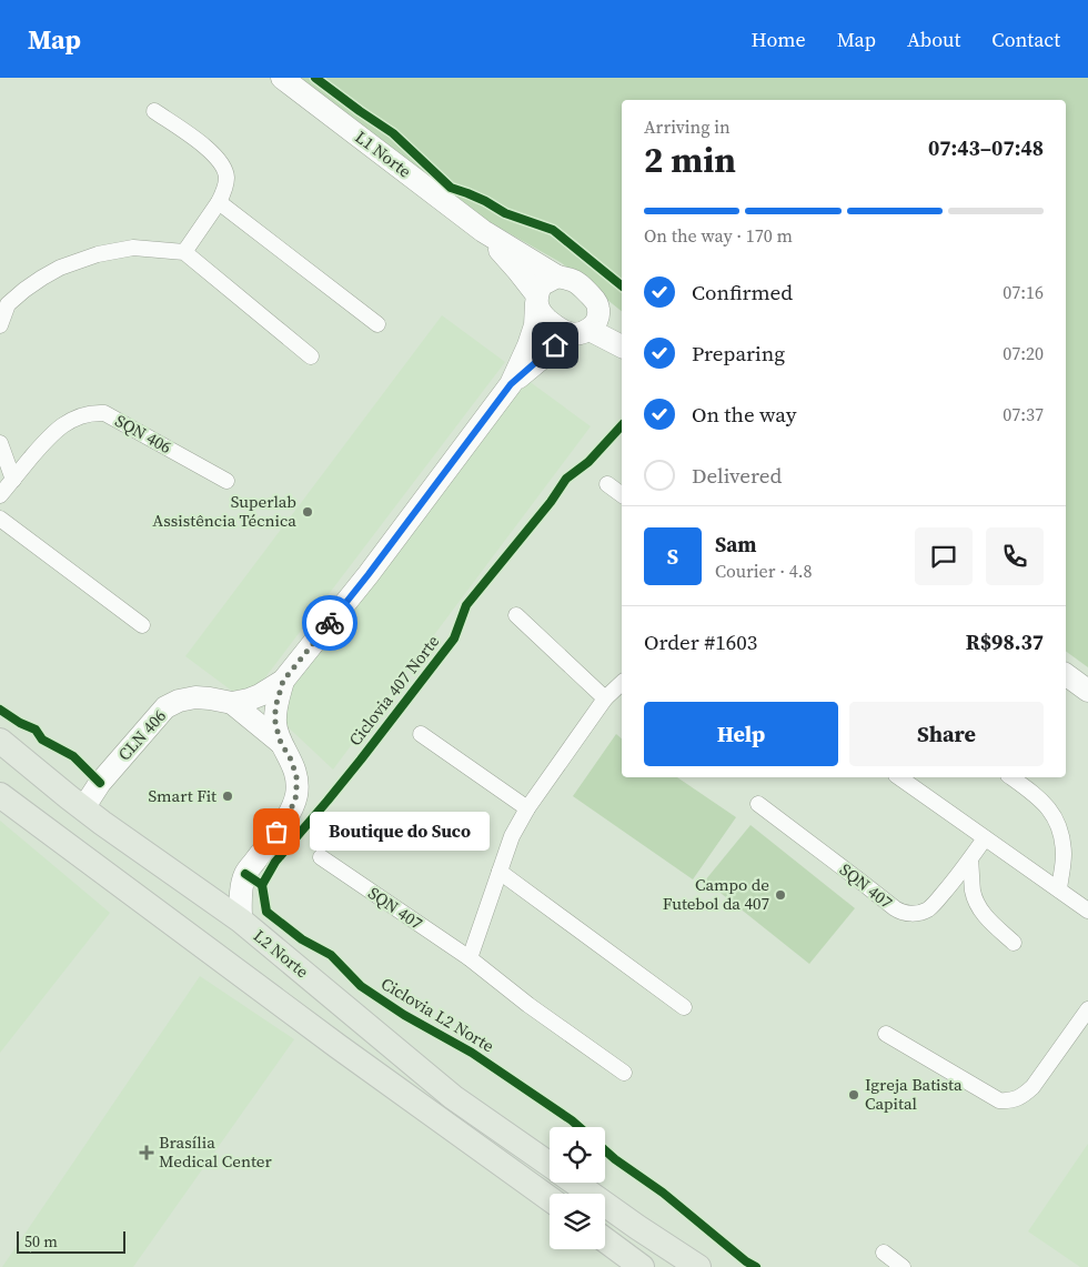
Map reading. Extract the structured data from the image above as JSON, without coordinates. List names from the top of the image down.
{
  "streets": {
    "main road": ["L2 Norte"],
    "street": [
      "L1 Norte",
      "SQN 406",
      "CLN 406",
      "SQN 407"
    ],
    "cycle path": ["Ciclovia 407 Norte", "Ciclovia L2 Norte"]
  },
  "crossings": [
    ["CLN 406", "L2 Norte"]
  ],
  "places": {
    "other": [
      "Superlab Assistência Técnica",
      "Smart Fit",
      "Boutique do Suco",
      "Campo de Futebol da 407",
      "Igreja Batista Capital"
    ],
    "health": ["Brasília Medical Center"]
  },
  "scale_bar": "50 m",
  "page": {
    "header": "Map",
    "nav": [
      "Home",
      "Map",
      "About",
      "Contact"
    ],
    "heading": ["2 min", "Arriving in", "07:43–07:48"],
    "panel": [
      "Sam",
      "Courier · 4.8",
      "Order #1603",
      "R$98.37"
    ],
    "bar": "On the way · 170 m",
    "list": [
      ["Confirmed", "07:16"],
      ["Preparing", "07:20"],
      ["On the way", "07:37"],
      "Delivered"
    ],
    "round": "S",
    "buttons": ["Help", "Share"],
    "bubble": "Boutique do Suco",
    "scale": "50 m"
  }
}
